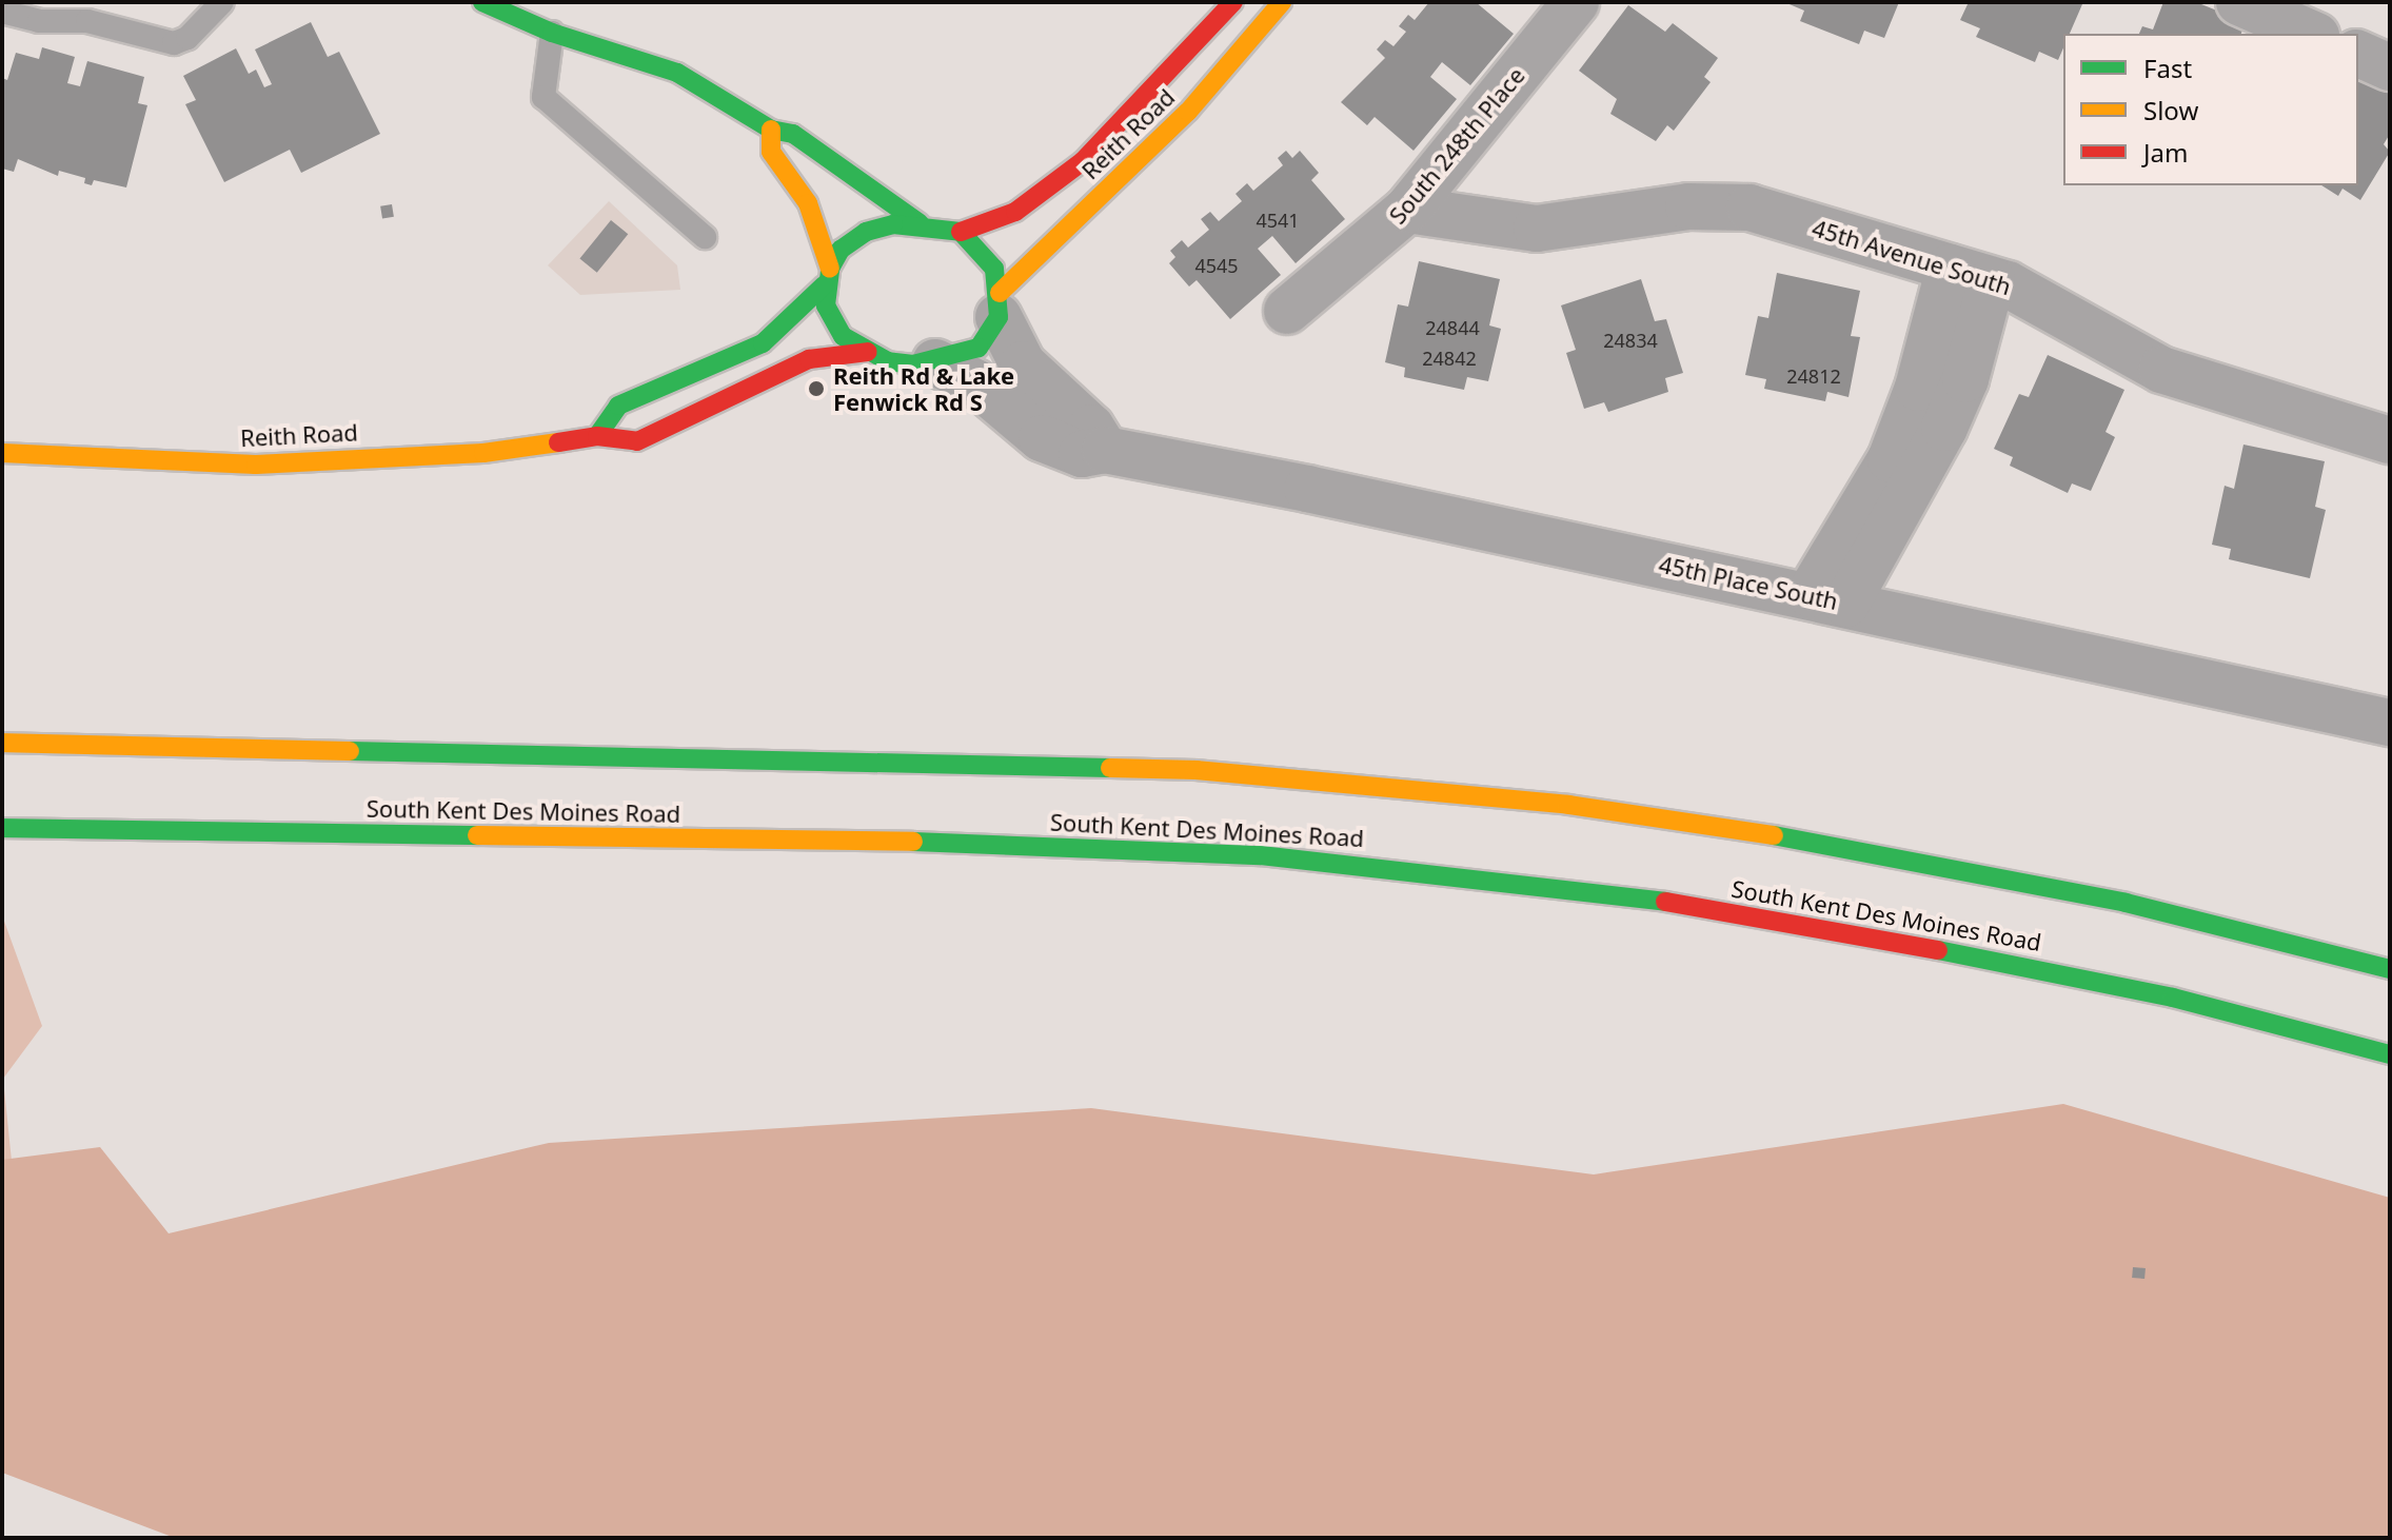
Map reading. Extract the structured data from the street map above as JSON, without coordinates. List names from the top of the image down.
{
  "streets": {
    "main road": ["Reith Road", "South Kent Des Moines Road"],
    "street": ["South 248th Place", "45th Avenue South", "45th Place South"]
  },
  "crossings": [
    ["Reith Road", "45th Place South"],
    ["South 248th Place", "45th Avenue South"]
  ],
  "places": ["Reith Rd & Lake Fenwick Rd S"],
  "house_numbers": [
    "4541",
    "4545",
    "24844",
    "24834",
    "24842",
    "24812"
  ],
  "legend": ["Fast", "Slow", "Jam"]
}
